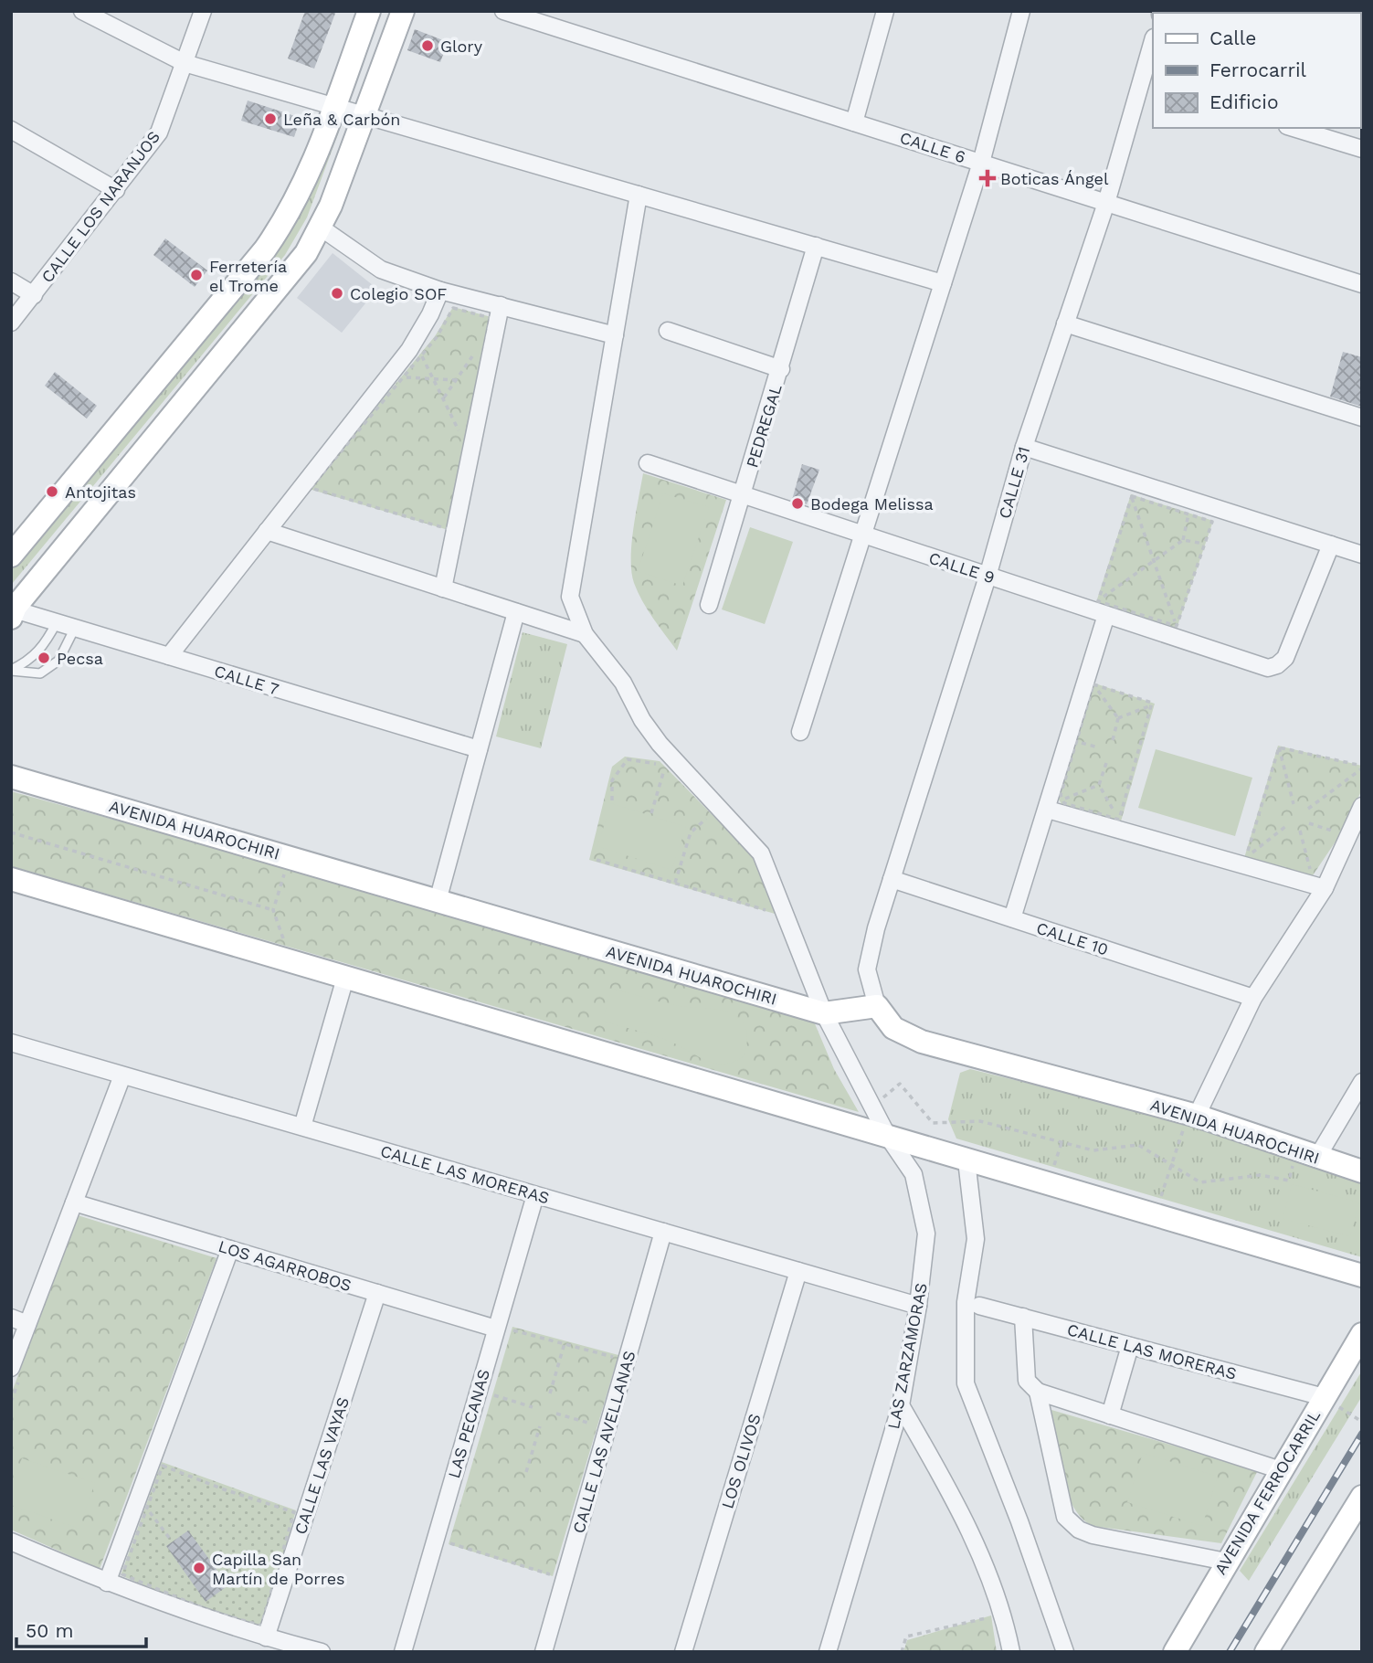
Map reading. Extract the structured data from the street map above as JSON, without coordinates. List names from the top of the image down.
{
  "streets": {
    "street": [
      "CALLE 6",
      "CALLE LOS NARANJOS",
      "PEDREGAL",
      "CALLE 31",
      "CALLE 9",
      "CALLE 7",
      "AVENIDA HUAROCHIRI",
      "CALLE 10",
      "CALLE LAS MORERAS",
      "LOS AGARROBOS",
      "LAS ZARZAMORAS",
      "LAS PECANAS",
      "CALLE LAS AVELLANAS",
      "LOS OLIVOS",
      "CALLE LAS VAYAS",
      "AVENIDA FERROCARRIL"
    ]
  },
  "crossings": [
    ["CALLE 6", "CALLE 31"],
    ["PEDREGAL", "CALLE 9"],
    ["CALLE 31", "CALLE 9"],
    ["CALLE 31", "AVENIDA HUAROCHIRI"],
    ["CALLE 31", "CALLE 10"],
    ["AVENIDA HUAROCHIRI", "LAS ZARZAMORAS"],
    ["CALLE LAS MORERAS", "LAS ZARZAMORAS"],
    ["CALLE LAS MORERAS", "LAS PECANAS"],
    ["CALLE LAS MORERAS", "CALLE LAS AVELLANAS"],
    ["CALLE LAS MORERAS", "LOS OLIVOS"],
    ["CALLE LAS MORERAS", "AVENIDA FERROCARRIL"],
    ["LOS AGARROBOS", "LAS PECANAS"],
    ["LOS AGARROBOS", "CALLE LAS VAYAS"]
  ],
  "places": {
    "other": [
      "Glory",
      "Leña & Carbón",
      "Ferretería el Trome",
      "Colegio SOF",
      "Antojitas",
      "Bodega Melissa",
      "Pecsa",
      "Capilla San Martín de Porres"
    ],
    "health": ["Boticas Ángel"]
  },
  "legend": ["Calle", "Ferrocarril", "Edificio"],
  "scale_bar": "50 m"
}
